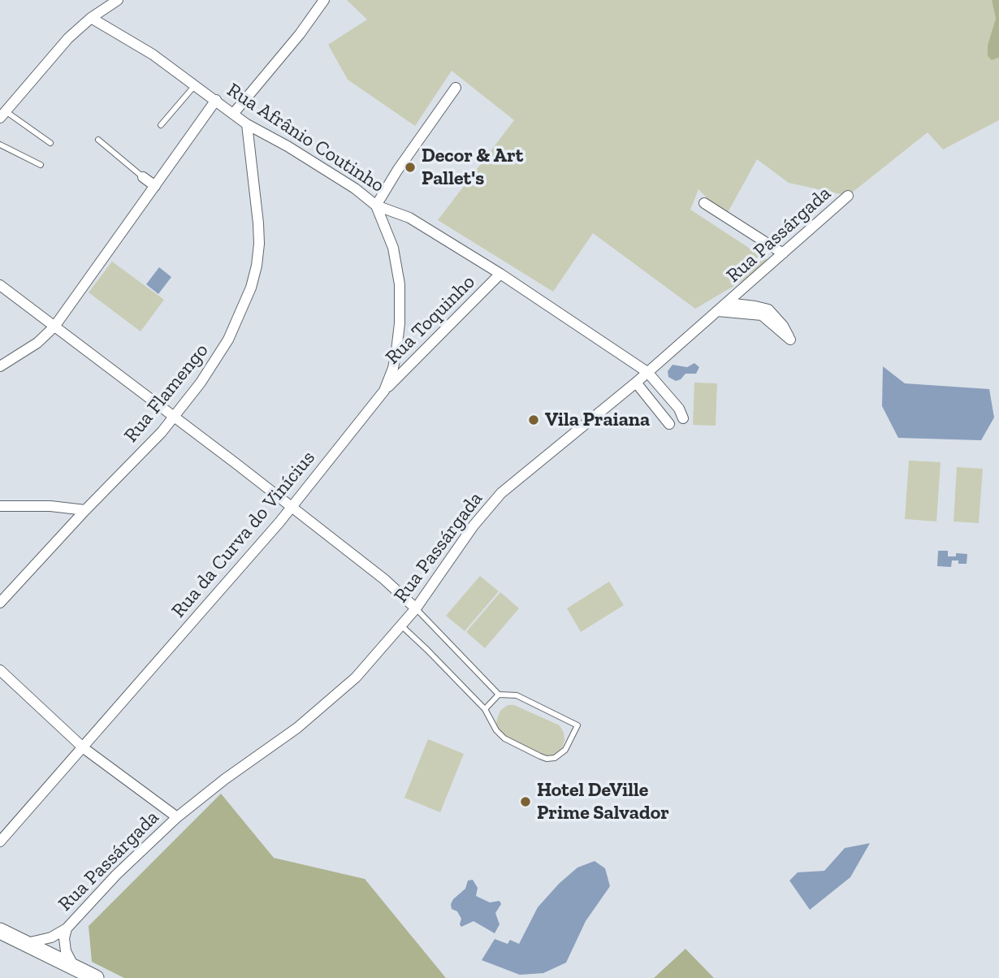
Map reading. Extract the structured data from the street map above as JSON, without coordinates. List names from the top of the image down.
{
  "streets": {
    "street": [
      "Rua Afrânio Coutinho",
      "Rua Passárgada",
      "Rua Toquinho",
      "Rua Flamengo",
      "Rua da Curva do Vinícius"
    ]
  },
  "crossings": [
    ["Rua Afrânio Coutinho", "Rua Passárgada"],
    ["Rua Afrânio Coutinho", "Rua Toquinho"],
    ["Rua Afrânio Coutinho", "Rua Flamengo"],
    ["Rua Afrânio Coutinho", "Rua da Curva do Vinícius"],
    ["Rua Toquinho", "Rua da Curva do Vinícius"]
  ],
  "places": ["Decor & Art Pallet's", "Vila Praiana", "Hotel DeVille Prime Salvador"]
}
